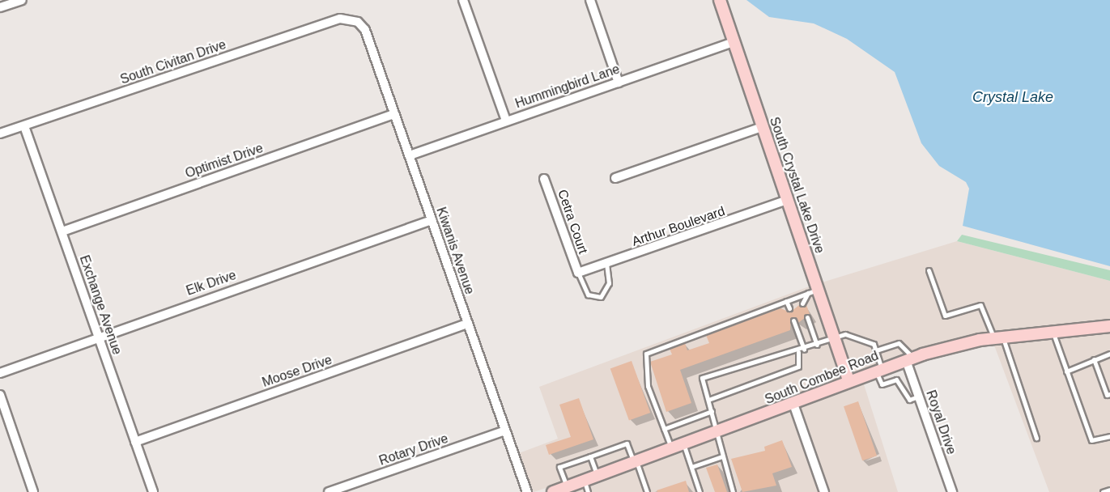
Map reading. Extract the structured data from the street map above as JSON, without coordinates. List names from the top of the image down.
{
  "streets": {
    "main road": ["South Crystal Lake Drive", "South Combee Road"],
    "street": [
      "South Civitan Drive",
      "Hummingbird Lane",
      "Optimist Drive",
      "Cetra Court",
      "Arthur Boulevard",
      "Kiwanis Avenue",
      "Elk Drive",
      "Exchange Avenue",
      "Moose Drive",
      "Royal Drive",
      "Rotary Drive"
    ]
  },
  "crossings": [
    ["South Civitan Drive", "Kiwanis Avenue"],
    ["South Civitan Drive", "Exchange Avenue"],
    ["Hummingbird Lane", "South Crystal Lake Drive"],
    ["Hummingbird Lane", "Kiwanis Avenue"],
    ["Optimist Drive", "Kiwanis Avenue"],
    ["Optimist Drive", "Exchange Avenue"],
    ["South Crystal Lake Drive", "Arthur Boulevard"],
    ["South Crystal Lake Drive", "South Combee Road"],
    ["Cetra Court", "Arthur Boulevard"],
    ["Kiwanis Avenue", "Elk Drive"],
    ["Kiwanis Avenue", "Moose Drive"],
    ["Kiwanis Avenue", "Rotary Drive"],
    ["Elk Drive", "Exchange Avenue"],
    ["Exchange Avenue", "Moose Drive"],
    ["South Combee Road", "Royal Drive"]
  ],
  "water": ["Crystal Lake"]
}
